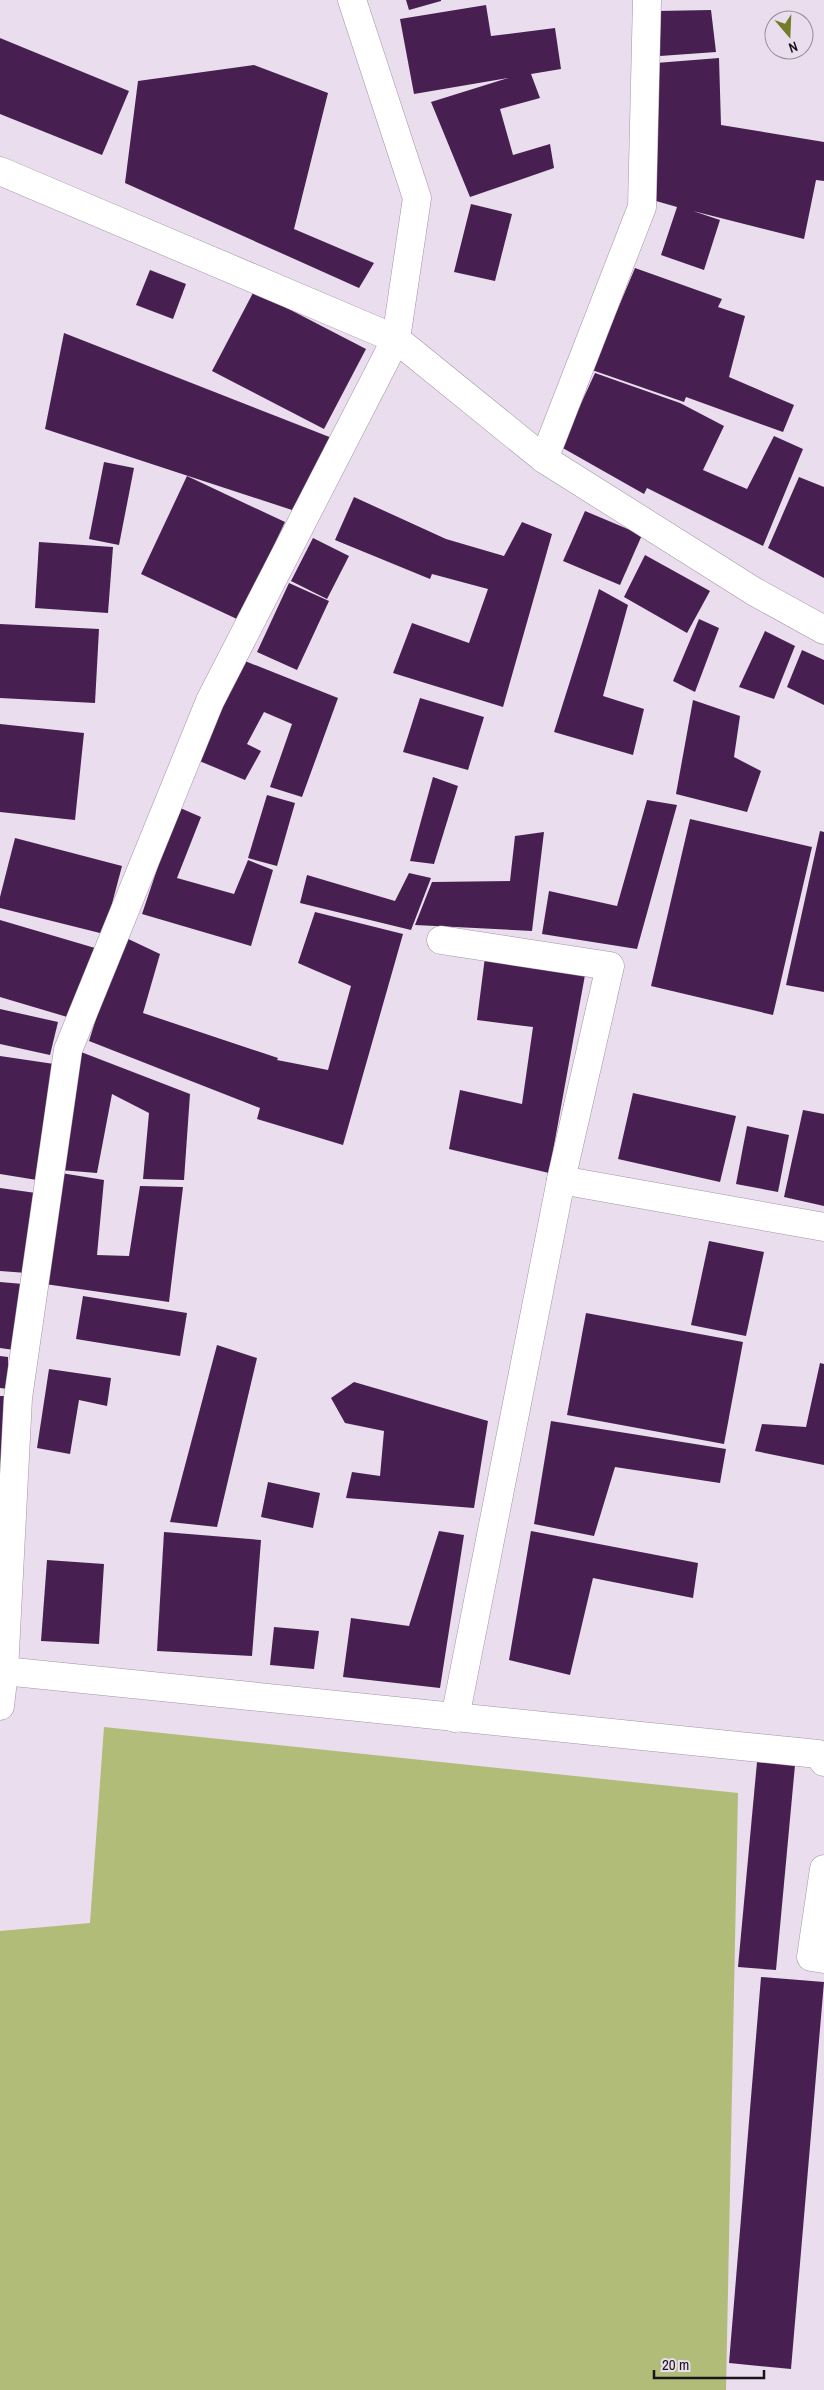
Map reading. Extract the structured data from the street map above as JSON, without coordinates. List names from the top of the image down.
{
  "scale_bar": "20 m",
  "north": "bottom"
}
